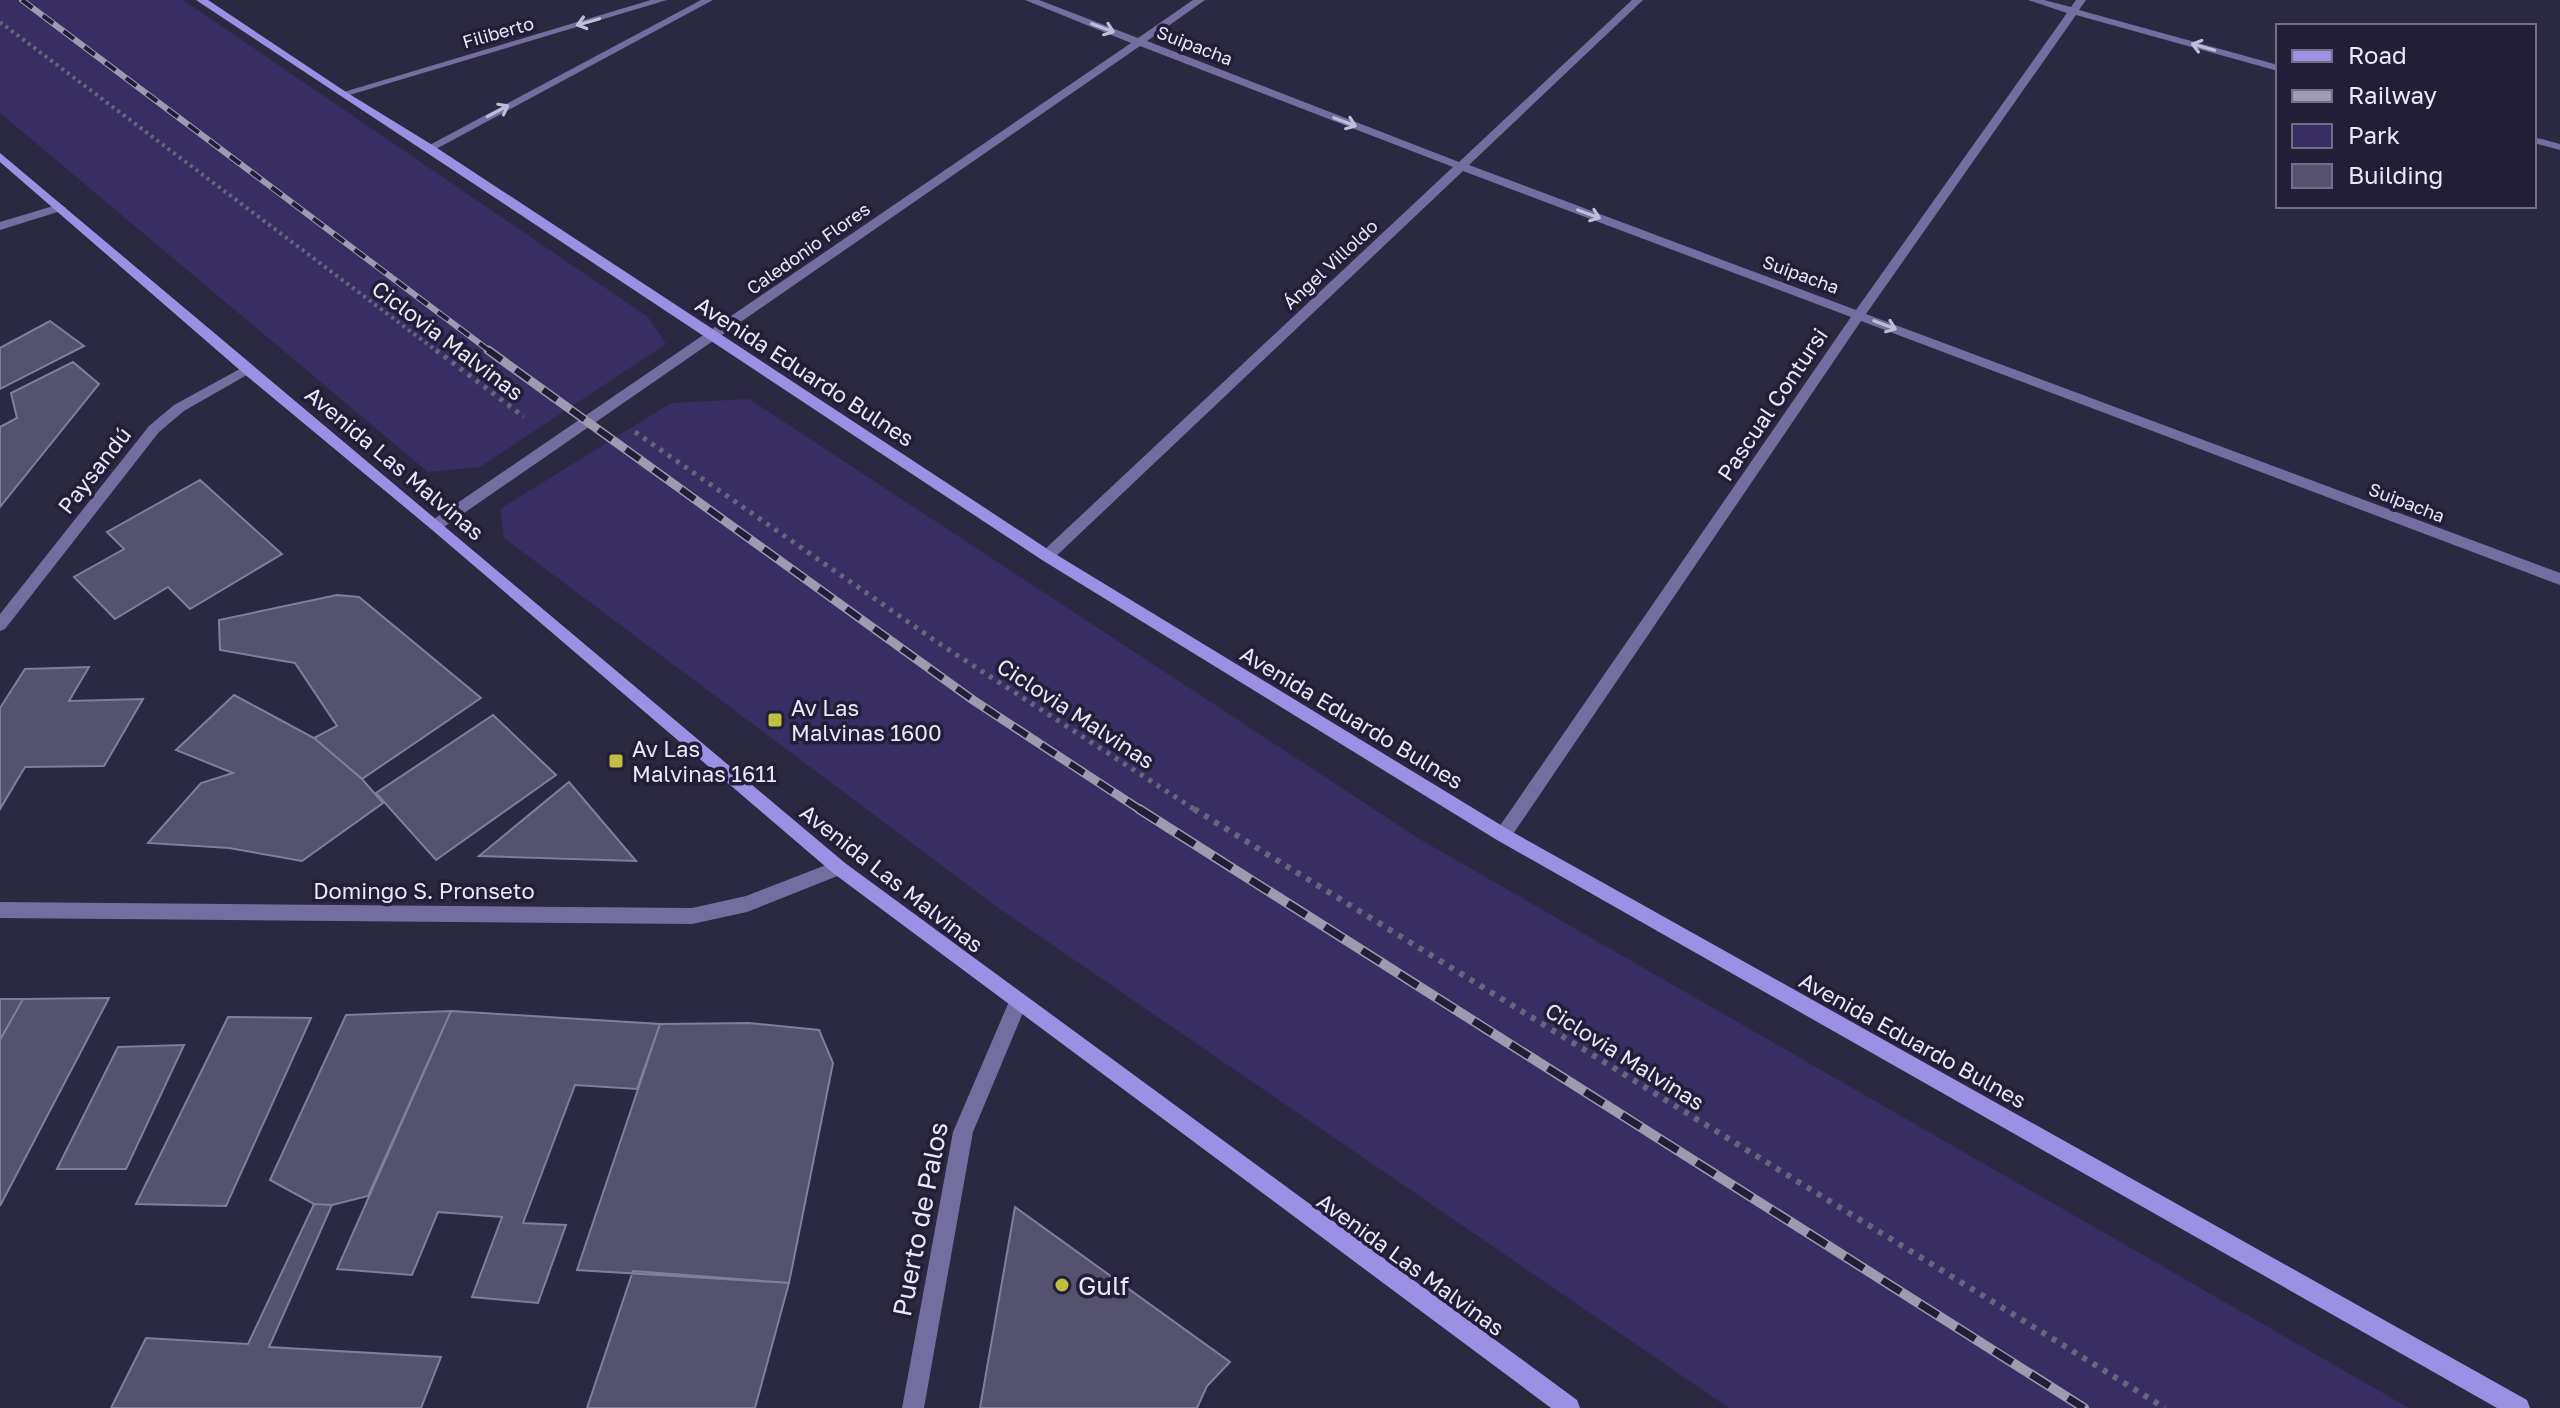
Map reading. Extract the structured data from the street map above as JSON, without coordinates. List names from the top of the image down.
{
  "streets": {
    "main road": ["Avenida Eduardo Bulnes", "Avenida Las Malvinas"],
    "street": [
      "Filiberto",
      "Suipacha",
      "Caledonio Flores",
      "Ángel Villoldo",
      "Pascual Contursi",
      "Paysandú",
      "Domingo S. Pronseto",
      "Puerto de Palos"
    ],
    "path": ["Ciclovia Malvinas"]
  },
  "crossings": [
    ["Filiberto", "Avenida Eduardo Bulnes"],
    ["Suipacha", "Caledonio Flores"],
    ["Suipacha", "Ángel Villoldo"],
    ["Suipacha", "Pascual Contursi"],
    ["Caledonio Flores", "Ciclovia Malvinas"],
    ["Caledonio Flores", "Avenida Eduardo Bulnes"],
    ["Caledonio Flores", "Avenida Las Malvinas"],
    ["Ángel Villoldo", "Avenida Eduardo Bulnes"],
    ["Avenida Eduardo Bulnes", "Pascual Contursi"],
    ["Avenida Las Malvinas", "Paysandú"],
    ["Avenida Las Malvinas", "Domingo S. Pronseto"],
    ["Avenida Las Malvinas", "Puerto de Palos"]
  ],
  "one_way": ["Suipacha"],
  "places": {
    "transit": ["Av Las Malvinas 1600", "Av Las Malvinas 1611"],
    "other": ["Gulf"]
  },
  "legend": [
    "Road",
    "Railway",
    "Park",
    "Building"
  ]
}
